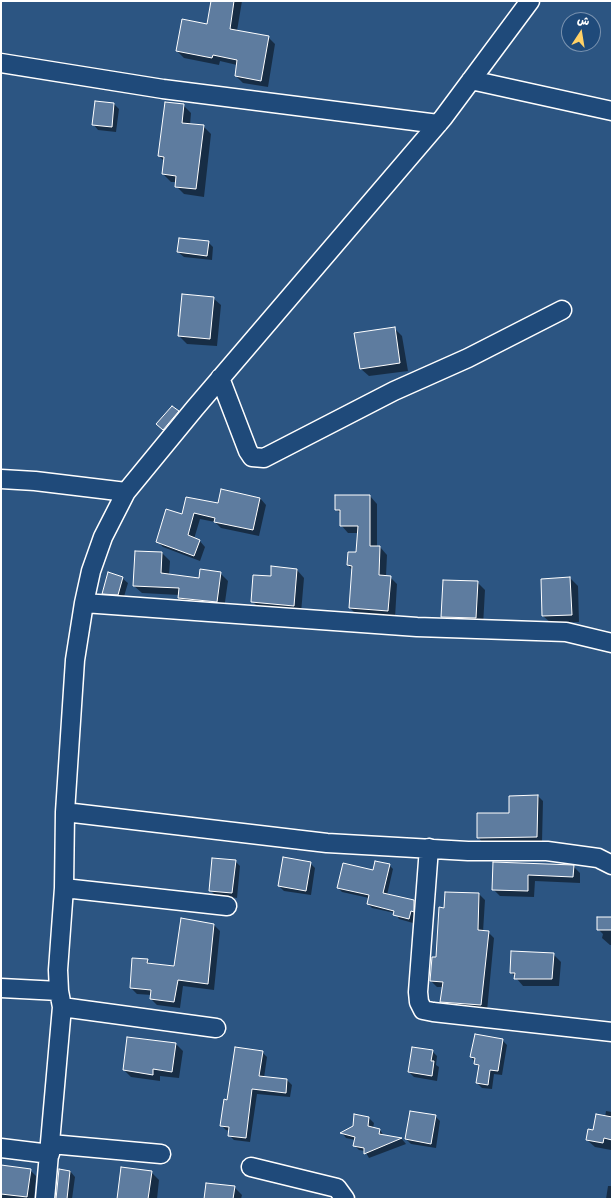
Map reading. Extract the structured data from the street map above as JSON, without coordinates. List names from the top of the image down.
{
  "north": "top"
}
